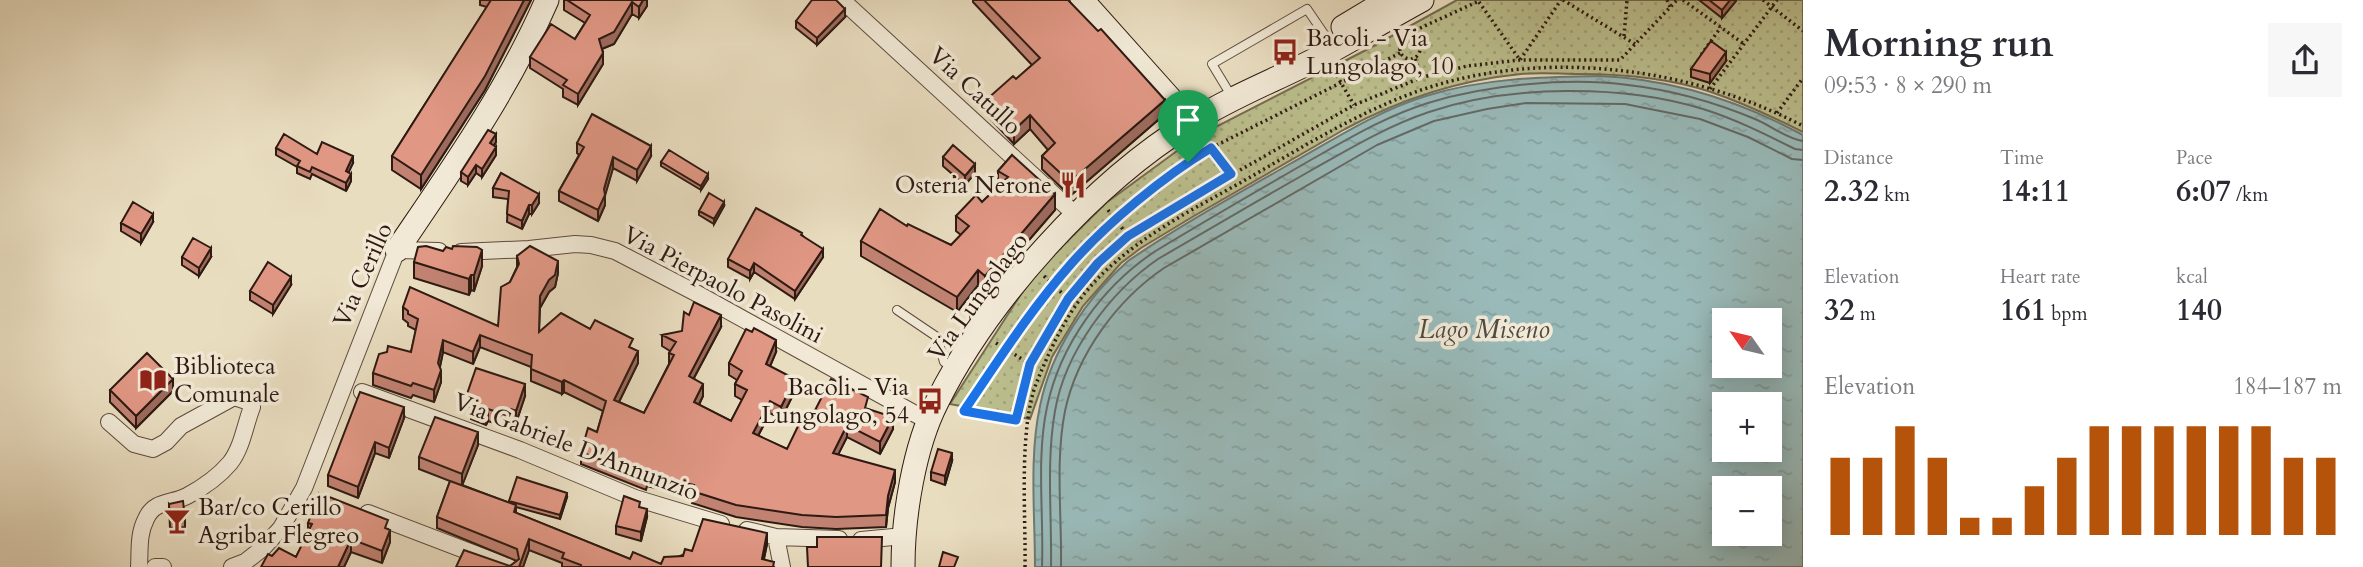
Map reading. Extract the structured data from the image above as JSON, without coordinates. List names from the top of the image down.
{
  "streets": {
    "main road": ["Via Cerillo", "Via Lungolago"],
    "street": ["Via Catullo", "Via Pierpaolo Pasolini", "Via Gabriele D'Annunzio"]
  },
  "crossings": [
    ["Via Catullo", "Via Lungolago"],
    ["Via Cerillo", "Via Pierpaolo Pasolini"],
    ["Via Pierpaolo Pasolini", "Via Lungolago"],
    ["Via Lungolago", "Via Gabriele D'Annunzio"]
  ],
  "water": ["Lago Miseno"],
  "places": {
    "bus stop": ["Bacoli - Via Lungolago, 10", "Bacoli - Via Lungolago, 54"],
    "restaurant": ["Osteria Nerone"],
    "library": ["Biblioteca Comunale"],
    "bar": ["Bar/co Cerillo Agribar Flegreo"]
  },
  "north": "top left",
  "page": {
    "heading": ["Morning run", "09:53 · 8 × 290 m"],
    "stats": [
      ["Distance", "2.32 km"],
      ["Time", "14:11"],
      ["Pace", "6:07 /km"],
      ["Elevation", "32 m"],
      ["Heart rate", "161 bpm"],
      ["kcal", "140"]
    ],
    "map_buttons": ["+", "−"],
    "chart": ["Elevation", "184–187 m"]
  }
}
